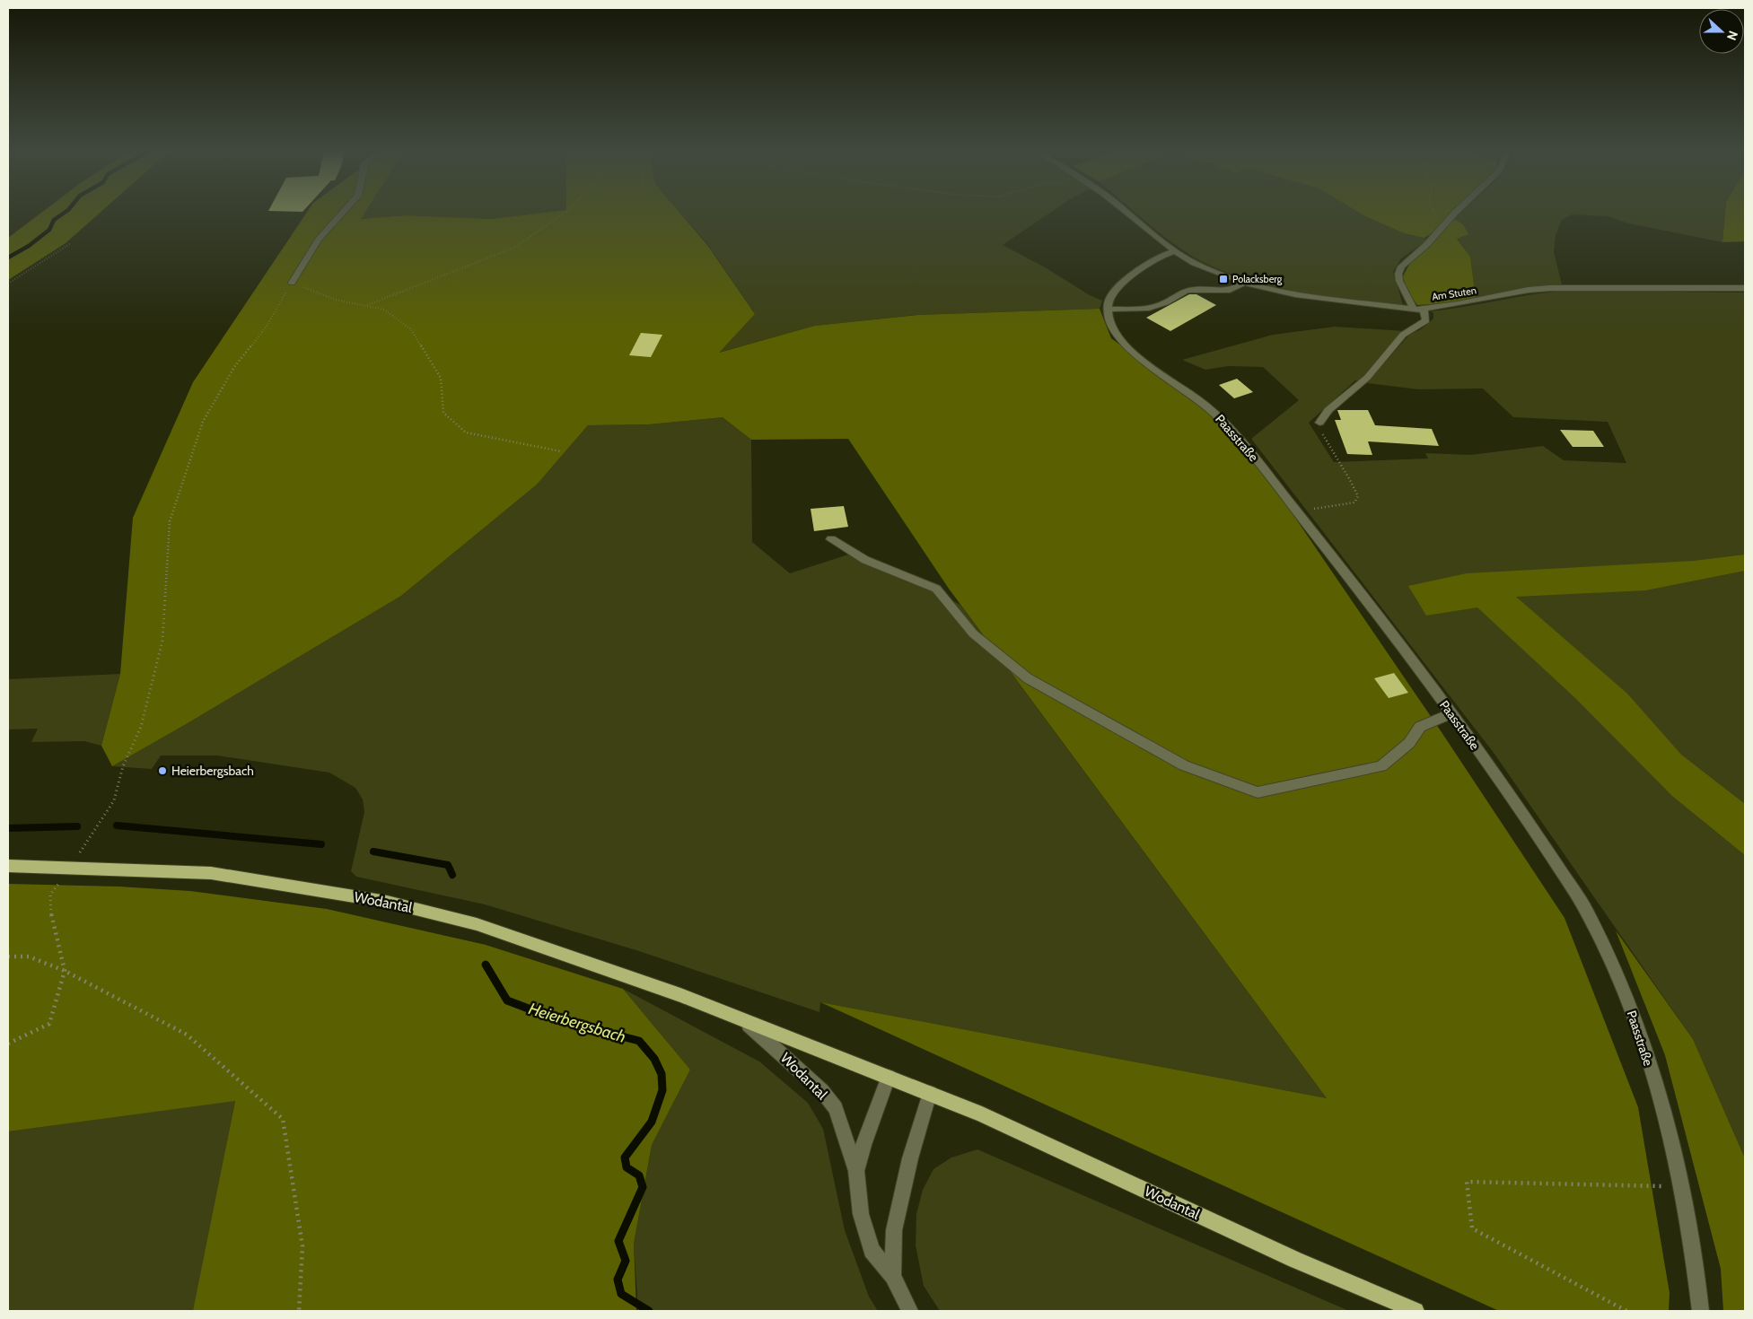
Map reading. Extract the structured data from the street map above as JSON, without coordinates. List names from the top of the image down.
{
  "streets": {
    "main road": ["Wodantal"],
    "street": ["Am Stuten", "Paasstraße"]
  },
  "water": ["Heierbergsbach"],
  "places": {
    "transit": ["Polacksberg"],
    "other": ["Heierbergsbach"]
  },
  "north": "right"
}
